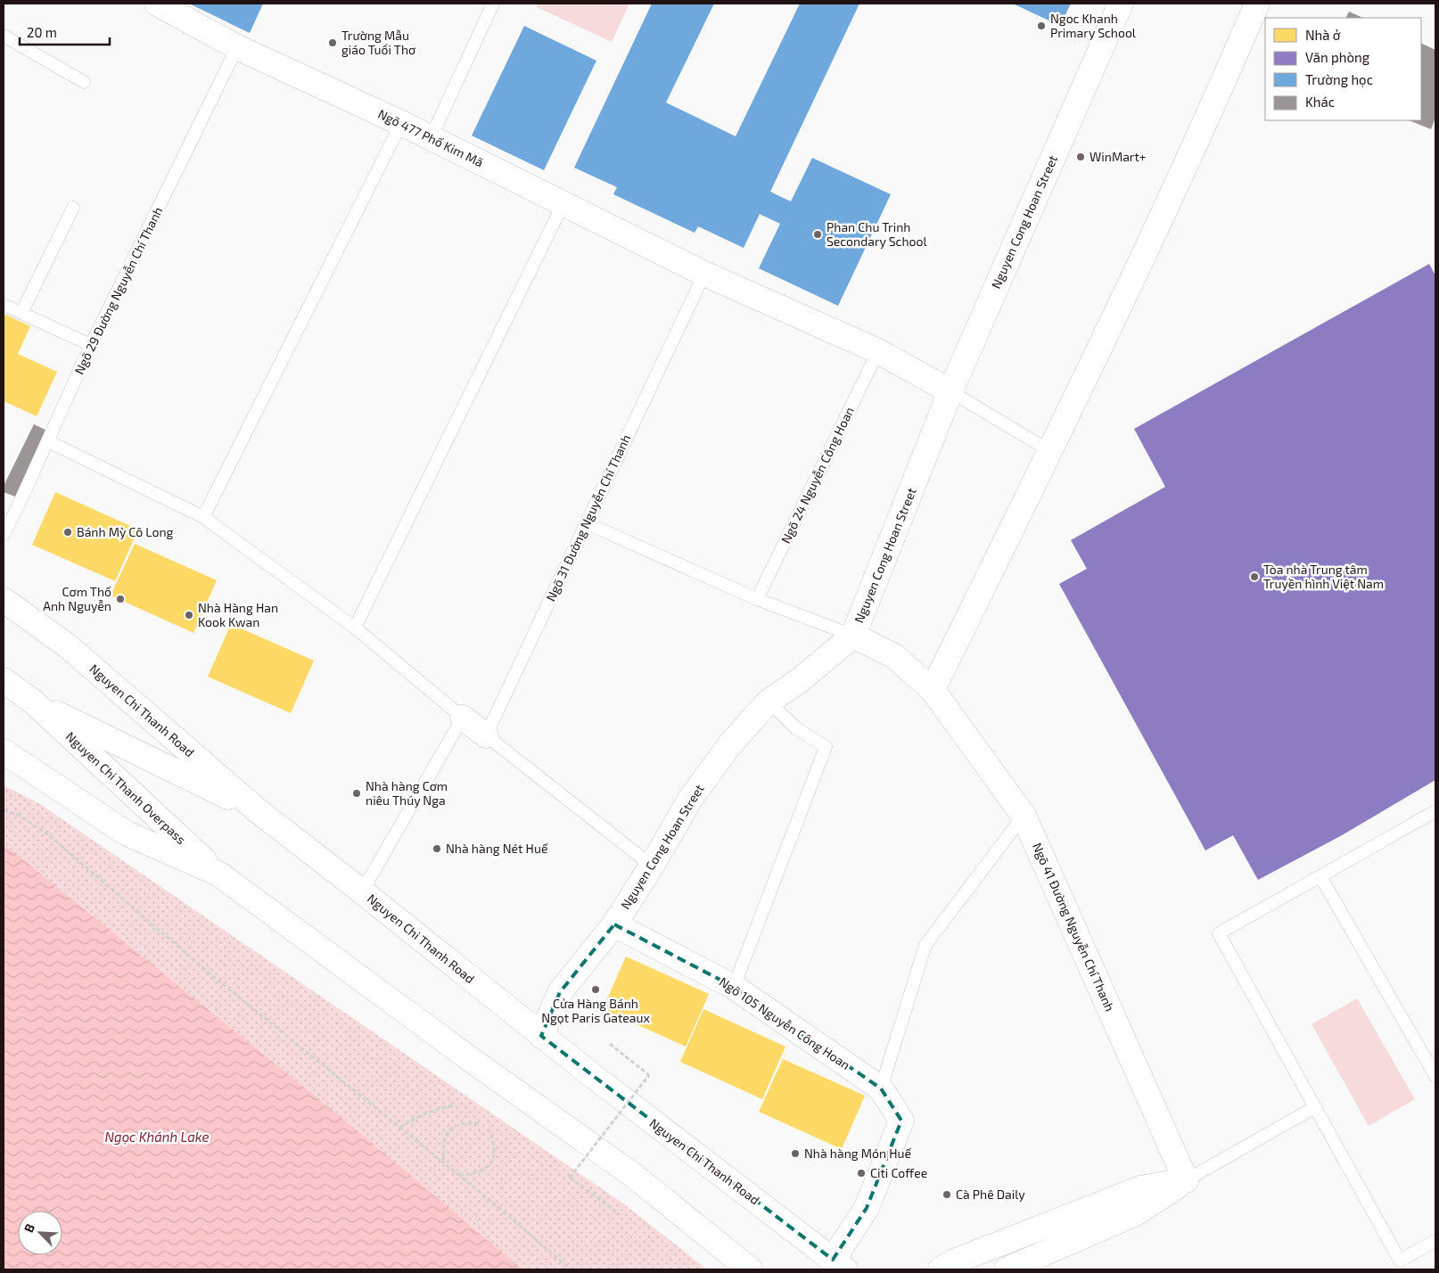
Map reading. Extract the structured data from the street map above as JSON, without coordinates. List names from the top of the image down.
{
  "streets": {
    "street": [
      "Ngõ 477 Phố Kim Mã",
      "Nguyen Cong Hoan Street",
      "Nguyen Chi Thanh Road",
      "Nguyen Chi Thanh Overpass",
      "Ngõ 41 Đường Nguyễn Chí Thanh",
      "Ngõ 105 Nguyễn Công Hoan"
    ],
    "lane": ["Ngõ 29 Đường Nguyễn Chí Thanh", "Ngõ 24 Nguyễn Công Hoan", "Ngõ 31 Đường Nguyễn Chí Thanh"]
  },
  "crossings": [
    ["Ngõ 477 Phố Kim Mã", "Ngõ 29 Đường Nguyễn Chí Thanh"],
    ["Ngõ 477 Phố Kim Mã", "Ngõ 31 Đường Nguyễn Chí Thanh"],
    ["Nguyen Cong Hoan Street", "Nguyen Chi Thanh Road"],
    ["Nguyen Cong Hoan Street", "Ngõ 41 Đường Nguyễn Chí Thanh"],
    ["Nguyen Cong Hoan Street", "Ngõ 105 Nguyễn Công Hoan"],
    ["Nguyen Chi Thanh Road", "Nguyen Chi Thanh Overpass"]
  ],
  "water": ["Ngọc Khánh Lake"],
  "places": [
    "Ngoc Khanh Primary School",
    "Trường Mẫu giáo Tuổi Thơ",
    "WinMart+",
    "Phan Chu Trinh Secondary School",
    "Bánh Mỳ Cô Long",
    "Tòa nhà Trung tâm Truyền hình Việt Nam",
    "Cơm Thố Anh Nguyễn",
    "Nhà Hàng Han Kook Kwan",
    "Nhà hàng Cơm niêu Thúy Nga",
    "Nhà hàng Nét Huế",
    "Cửa Hàng Bánh Ngọt Paris Gateaux",
    "Nhà hàng Món Huế",
    "Citi Coffee",
    "Cà Phê Daily"
  ],
  "legend": [
    "Nhà ở",
    "Văn phòng",
    "Trường học",
    "Khác"
  ],
  "scale_bar": "20 m",
  "north": "top left"
}
